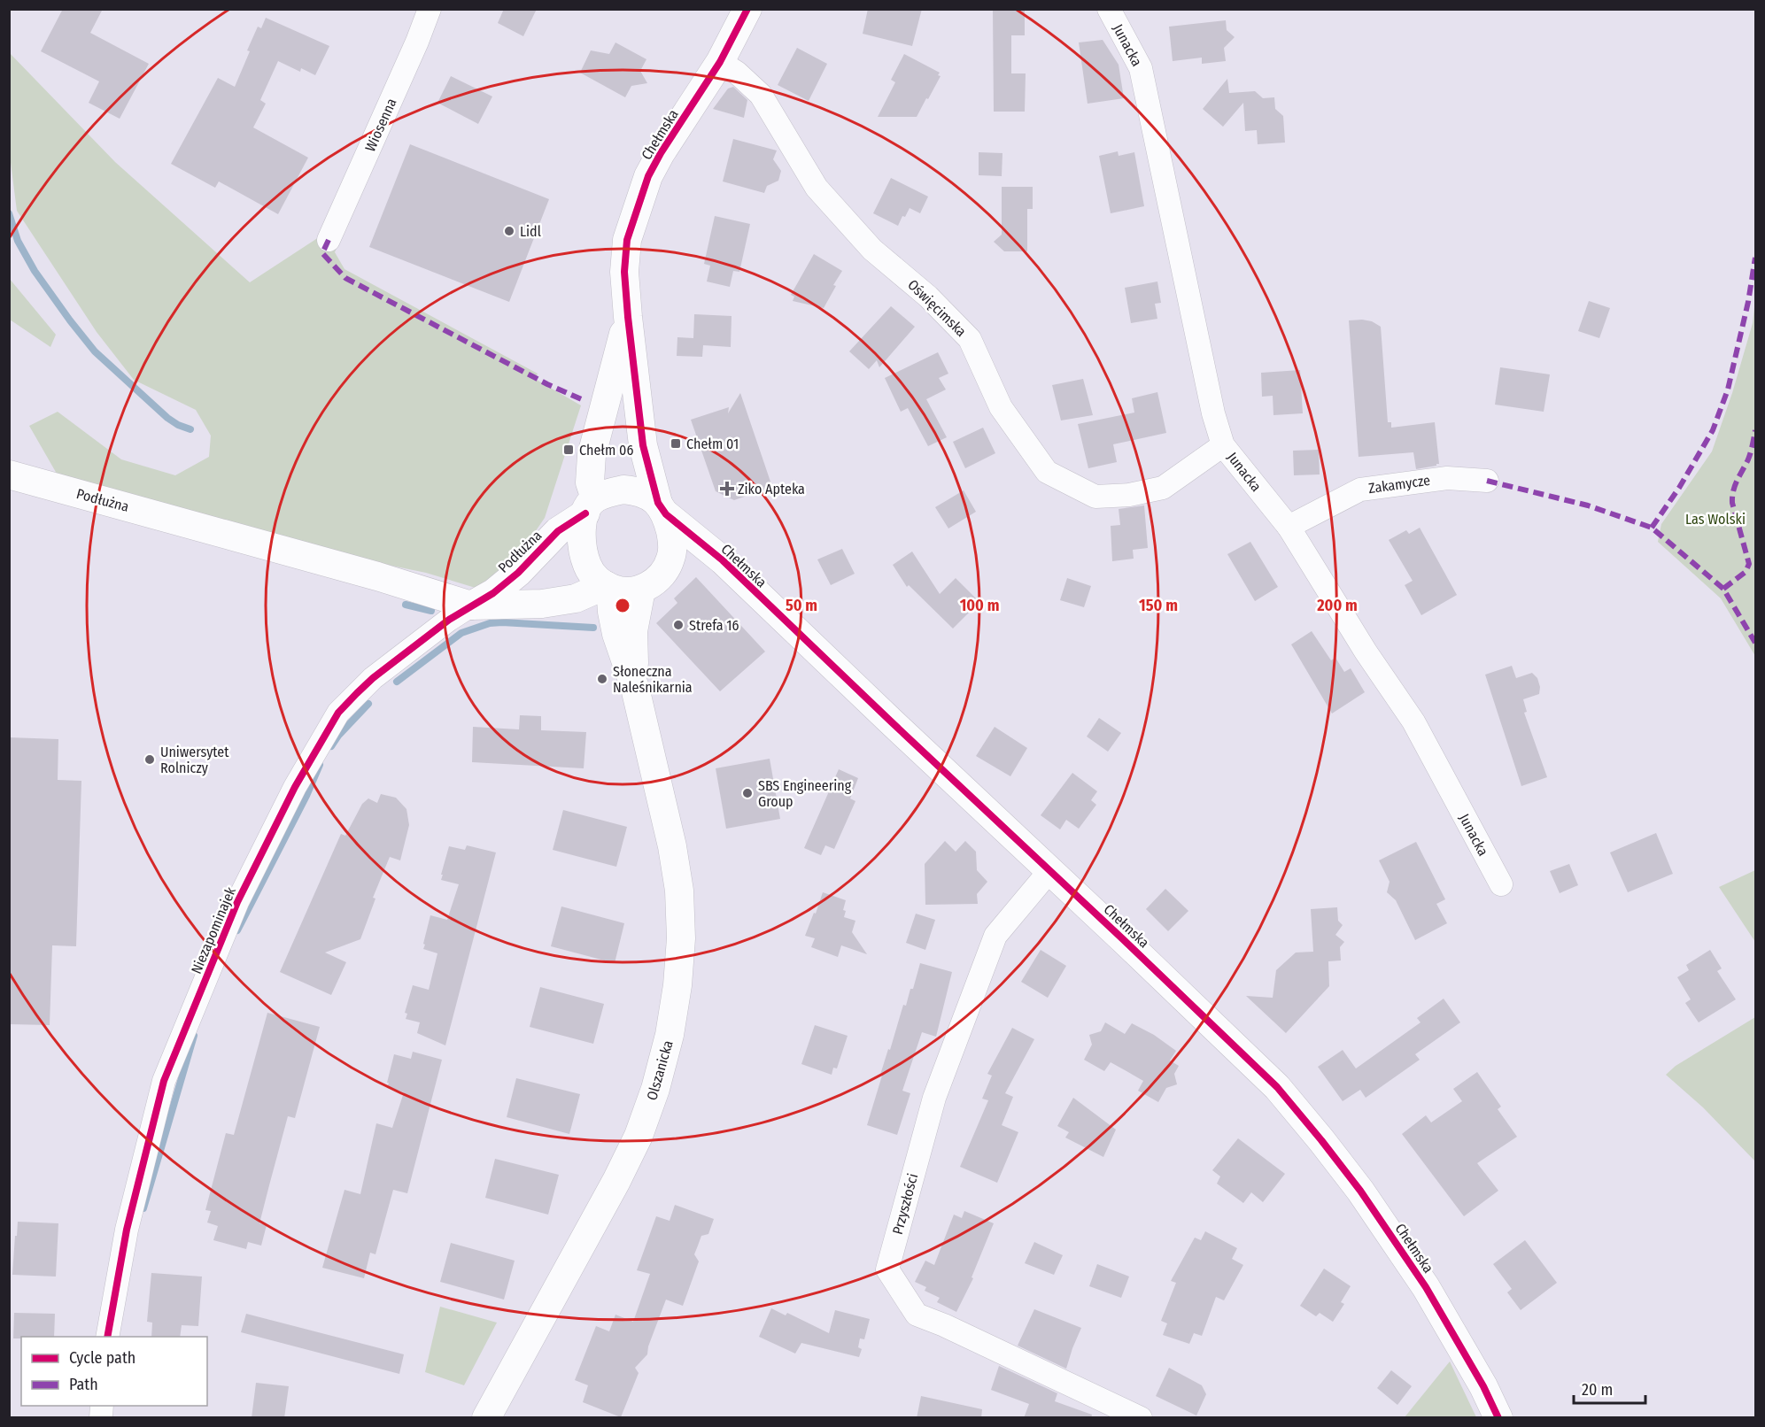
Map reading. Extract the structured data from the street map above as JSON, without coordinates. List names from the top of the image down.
{
  "streets": {
    "street": [
      "Junacka",
      "Wiosenna",
      "Chełmska",
      "Oświęcimska",
      "Zakamycze",
      "Podłużna",
      "Niezapominajek",
      "Olszanicka",
      "Przyszłości"
    ]
  },
  "crossings": [
    ["Junacka", "Oświęcimska"],
    ["Junacka", "Zakamycze"],
    ["Chełmska", "Oświęcimska"],
    ["Chełmska", "Podłużna"],
    ["Chełmska", "Olszanicka"],
    ["Chełmska", "Przyszłości"],
    ["Podłużna", "Niezapominajek"],
    ["Podłużna", "Olszanicka"]
  ],
  "parks": ["Las Wolski"],
  "places": {
    "other": [
      "Lidl",
      "Strefa 16",
      "Słoneczna Naleśnikarnia",
      "Uniwersytet Rolniczy",
      "SBS Engineering Group"
    ],
    "transit": ["Chełm 01", "Chełm 06"],
    "health": ["Ziko Apteka"]
  },
  "legend": ["Cycle path", "Path"],
  "scale_bar": "20 m",
  "rings": [
    "50 m",
    "100 m",
    "150 m",
    "200 m"
  ]
}
